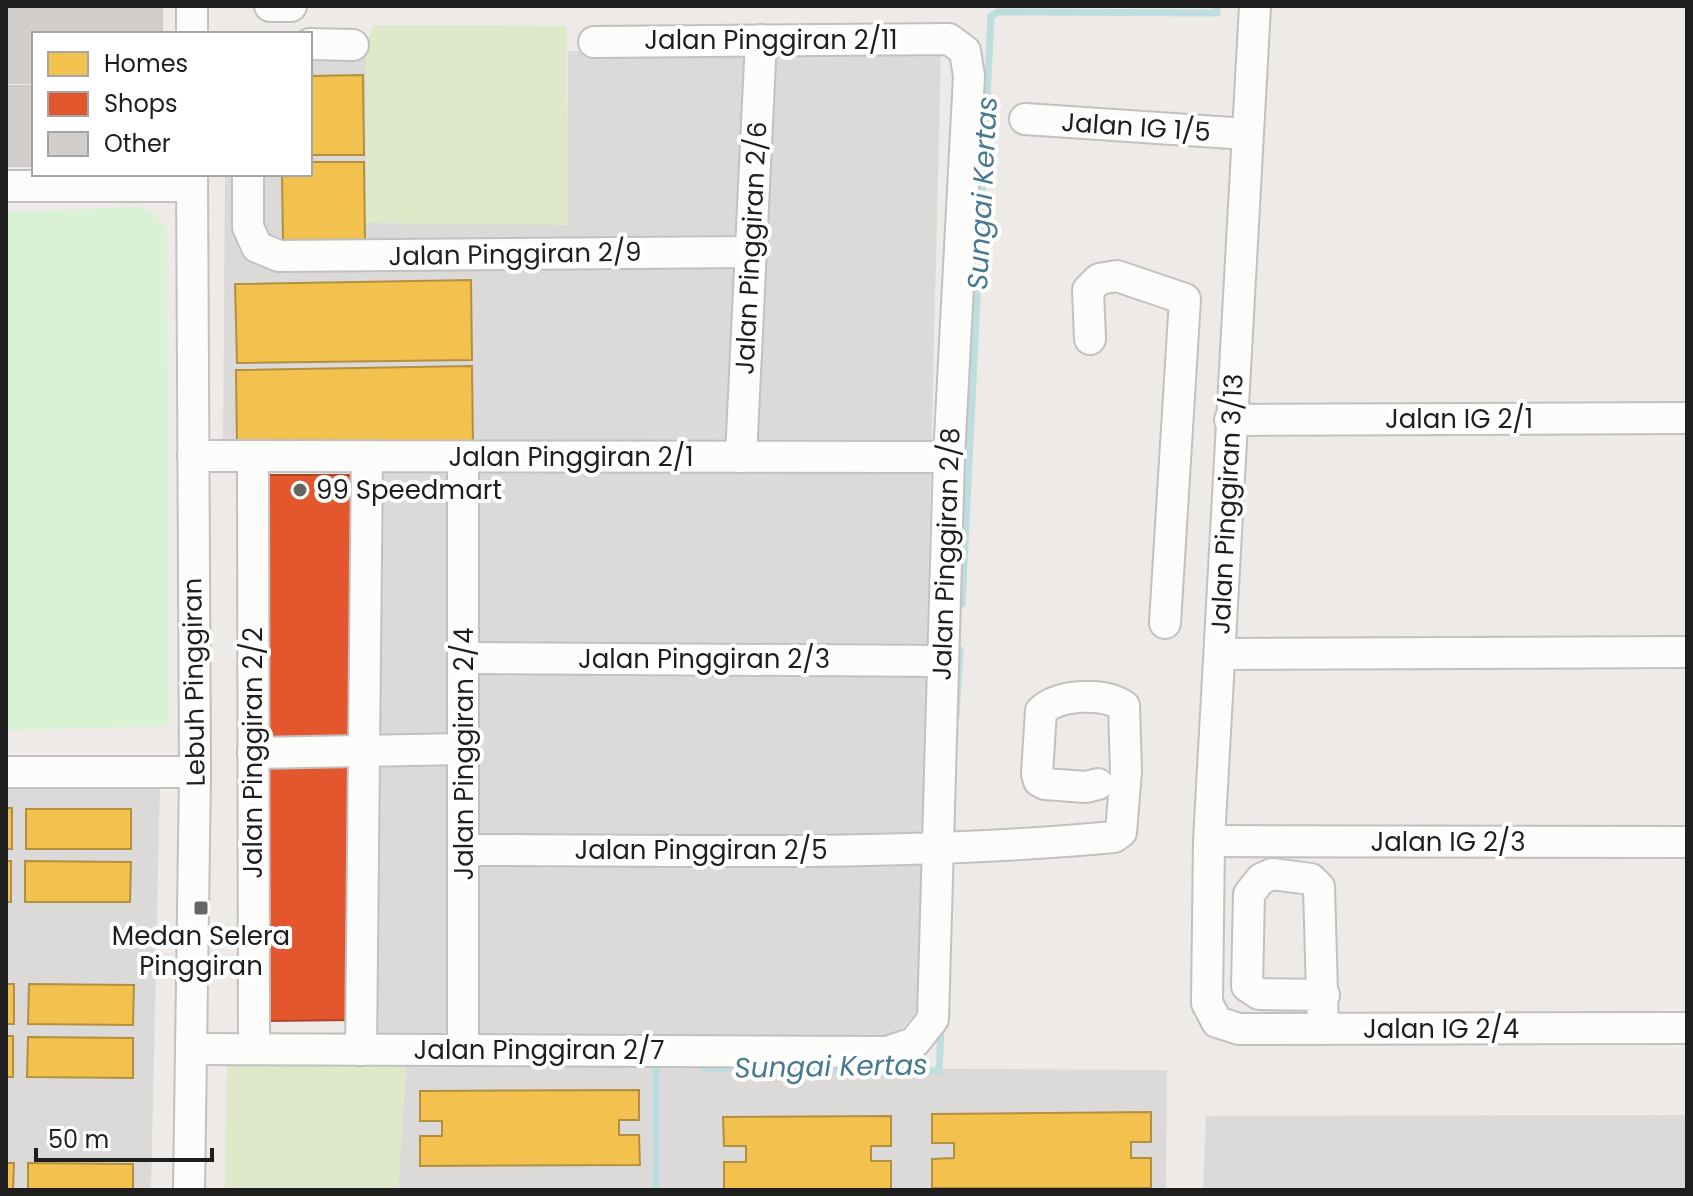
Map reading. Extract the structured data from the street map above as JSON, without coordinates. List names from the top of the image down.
{
  "streets": {
    "street": [
      "Jalan Pinggiran 2/11",
      "Jalan IG 1/5",
      "Jalan Pinggiran 2/6",
      "Jalan Pinggiran 2/9",
      "Jalan IG 2/1",
      "Jalan Pinggiran 2/1",
      "Jalan Pinggiran 3/13",
      "Jalan Pinggiran 2/8",
      "Jalan Pinggiran 2/3",
      "Lebuh Pinggiran",
      "Jalan Pinggiran 2/2",
      "Jalan Pinggiran 2/4",
      "Jalan IG 2/3",
      "Jalan Pinggiran 2/5",
      "Jalan IG 2/4",
      "Jalan Pinggiran 2/7"
    ]
  },
  "crossings": [
    ["Jalan Pinggiran 2/11", "Jalan Pinggiran 2/6"],
    ["Jalan Pinggiran 2/11", "Jalan Pinggiran 2/8"],
    ["Jalan IG 1/5", "Jalan Pinggiran 3/13"],
    ["Jalan Pinggiran 2/6", "Jalan Pinggiran 2/9"],
    ["Jalan Pinggiran 2/6", "Jalan Pinggiran 2/1"],
    ["Jalan IG 2/1", "Jalan Pinggiran 3/13"],
    ["Jalan Pinggiran 2/1", "Jalan Pinggiran 2/8"],
    ["Jalan Pinggiran 2/1", "Lebuh Pinggiran"],
    ["Jalan Pinggiran 2/1", "Jalan Pinggiran 2/2"],
    ["Jalan Pinggiran 2/1", "Jalan Pinggiran 2/4"],
    ["Jalan Pinggiran 3/13", "Jalan IG 2/3"],
    ["Jalan Pinggiran 3/13", "Jalan IG 2/4"],
    ["Jalan Pinggiran 2/8", "Jalan Pinggiran 2/3"],
    ["Jalan Pinggiran 2/8", "Jalan Pinggiran 2/5"],
    ["Jalan Pinggiran 2/8", "Jalan Pinggiran 2/7"],
    ["Jalan Pinggiran 2/3", "Jalan Pinggiran 2/4"],
    ["Lebuh Pinggiran", "Jalan Pinggiran 2/7"],
    ["Jalan Pinggiran 2/2", "Jalan Pinggiran 2/7"],
    ["Jalan Pinggiran 2/4", "Jalan Pinggiran 2/5"],
    ["Jalan Pinggiran 2/4", "Jalan Pinggiran 2/7"]
  ],
  "water": ["Sungai Kertas"],
  "places": {
    "other": ["99 Speedmart"],
    "transit": ["Medan Selera Pinggiran"]
  },
  "legend": ["Homes", "Shops", "Other"],
  "scale_bar": "50 m"
}
